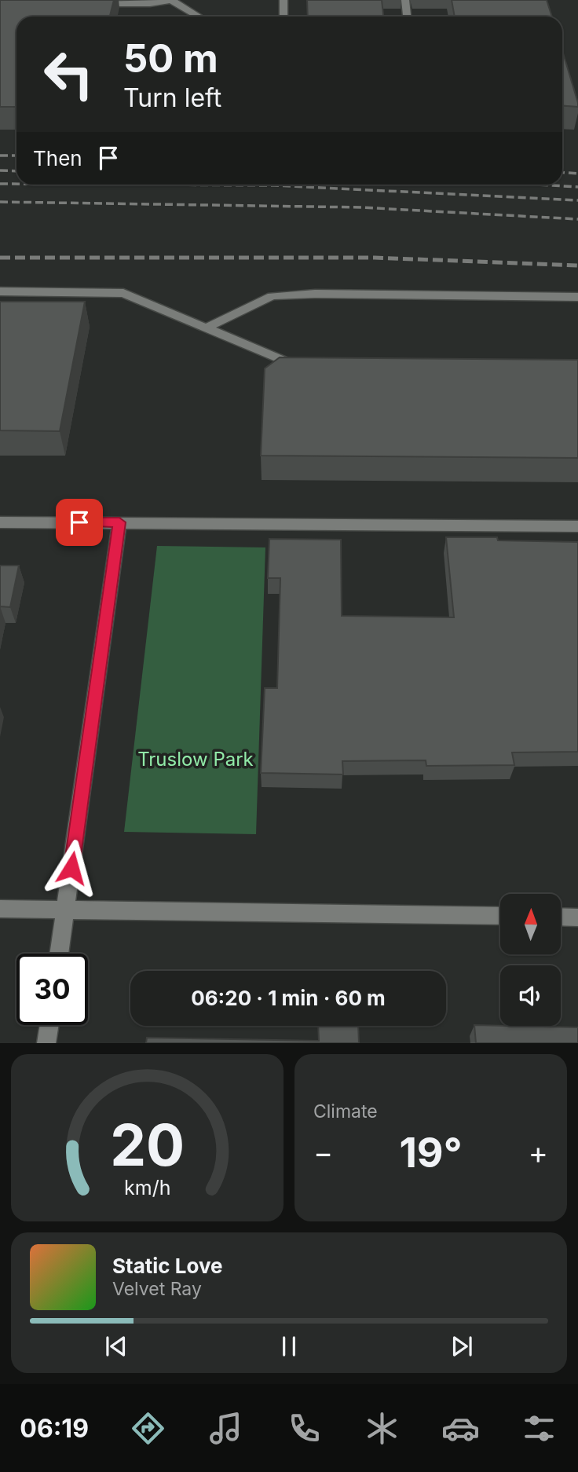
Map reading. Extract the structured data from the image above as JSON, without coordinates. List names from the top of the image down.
{
  "parks": ["Truslow Park"],
  "north": "top",
  "page": {
    "turn": ["50 m", "Turn left"],
    "then": "Then",
    "limit": "30",
    "trip": "06:20 · 1 min · 60 m",
    "tile": "Climate",
    "heat": ["−", "19°", "+"],
    "song": ["Static Love", "Velvet Ray"],
    "tabs": "06:19",
    "gauge": ["20", "km/h"]
  }
}
